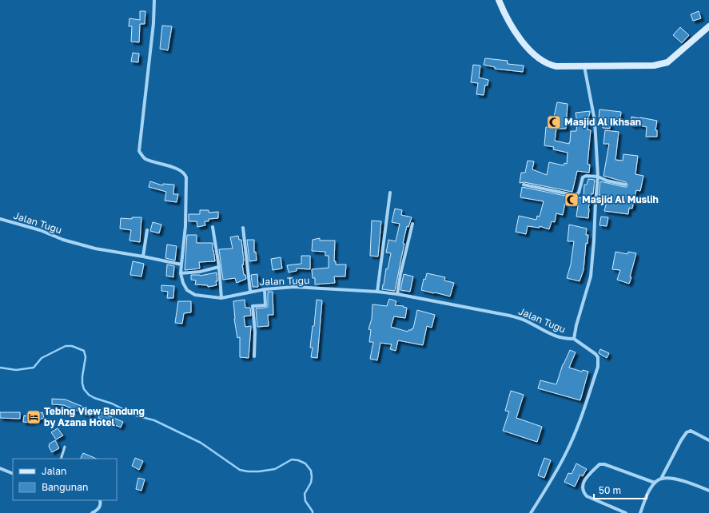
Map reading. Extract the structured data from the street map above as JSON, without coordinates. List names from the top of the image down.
{
  "streets": {
    "street": ["Jalan Tugu"]
  },
  "places": {
    "mosque": ["Masjid Al Ikhsan", "Masjid Al Muslih"],
    "hotel": ["Tebing View Bandung by Azana Hotel"]
  },
  "legend": ["Jalan", "Bangunan"],
  "scale_bar": "50 m"
}
